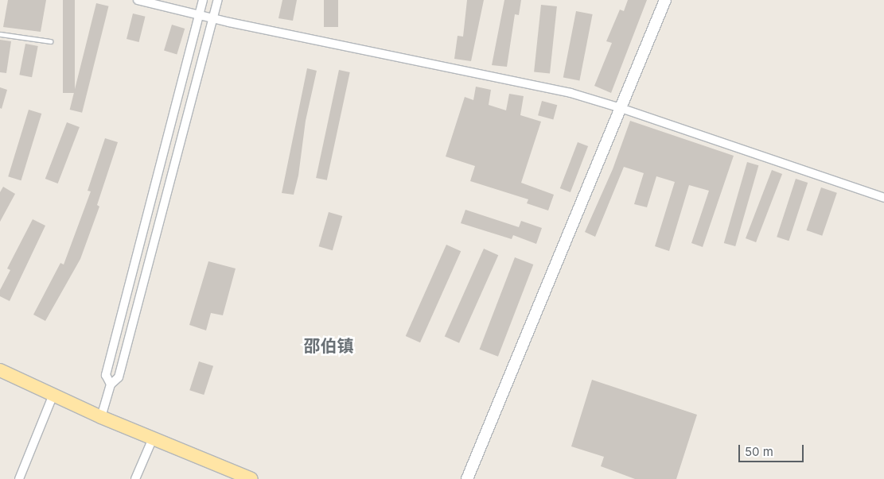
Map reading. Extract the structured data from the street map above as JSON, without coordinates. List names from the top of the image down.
{
  "districts": ["邵伯镇"],
  "scale_bar": "50 m"
}
